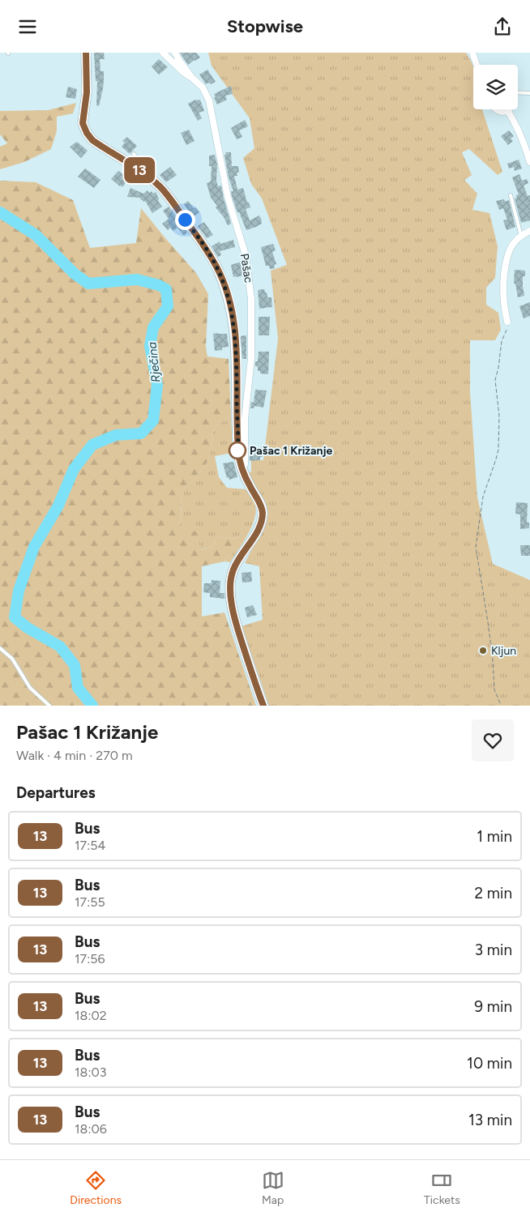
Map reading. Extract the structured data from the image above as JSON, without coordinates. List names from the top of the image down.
{
  "streets": {
    "street": ["Pašac"]
  },
  "water": ["Rječina"],
  "places": ["Pašac 1 Križanje", "Kljun"],
  "lines": ["bus line 13"],
  "page": {
    "header": "Stopwise",
    "on_map": "13",
    "heading": [
      ["Pašac 1 Križanje", "Walk · 4 min · 270 m"],
      "Departures"
    ],
    "list": [
      {
        "mark": "13",
        "name": "Bus",
        "note": "17:54",
        "value": "1 min"
      },
      {
        "mark": "13",
        "name": "Bus",
        "note": "17:55",
        "value": "2 min"
      },
      {
        "mark": "13",
        "name": "Bus",
        "note": "17:56",
        "value": "3 min"
      },
      {
        "mark": "13",
        "name": "Bus",
        "note": "18:02",
        "value": "9 min"
      },
      {
        "mark": "13",
        "name": "Bus",
        "note": "18:03",
        "value": "10 min"
      },
      {
        "mark": "13",
        "name": "Bus",
        "note": "18:06",
        "value": "13 min"
      }
    ],
    "tabs": ["Directions", "Map", "Tickets"]
  }
}
